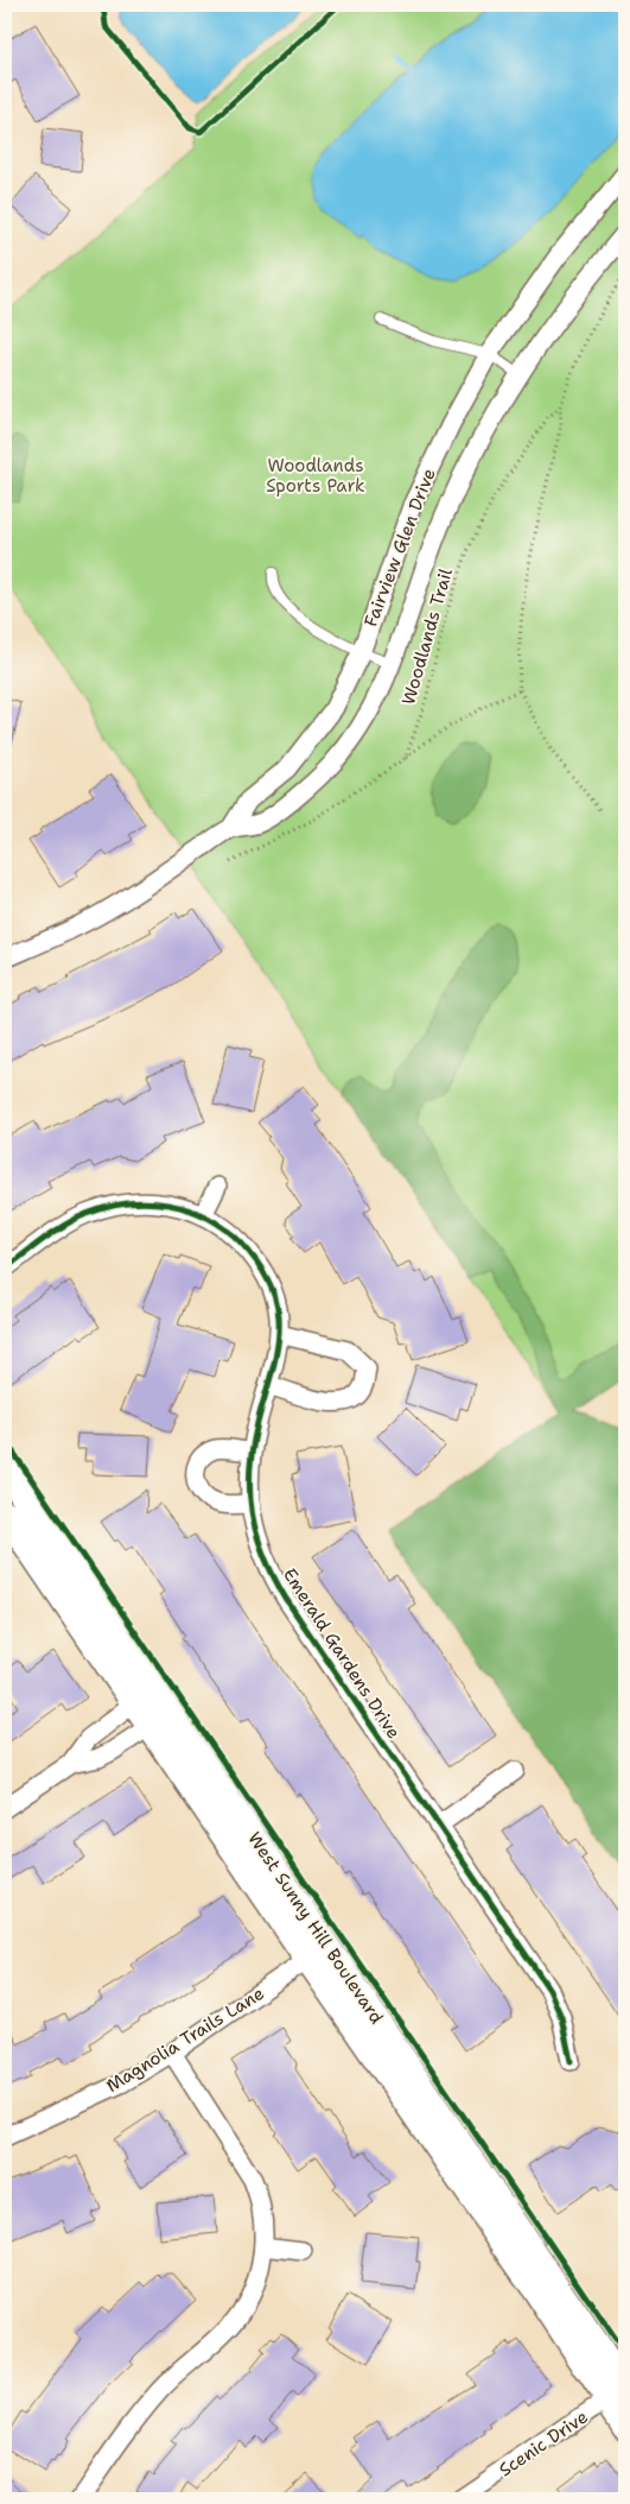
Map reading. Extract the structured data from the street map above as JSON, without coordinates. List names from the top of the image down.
{
  "streets": {
    "street": [
      "Fairview Glen Drive",
      "Emerald Gardens Drive",
      "West Sunny Hill Boulevard",
      "Magnolia Trails Lane",
      "Scenic Drive"
    ],
    "path": ["Woodlands Trail"]
  },
  "crossings": [
    ["West Sunny Hill Boulevard", "Magnolia Trails Lane"],
    ["West Sunny Hill Boulevard", "Scenic Drive"]
  ],
  "parks": ["Woodlands Sports Park"]
}
